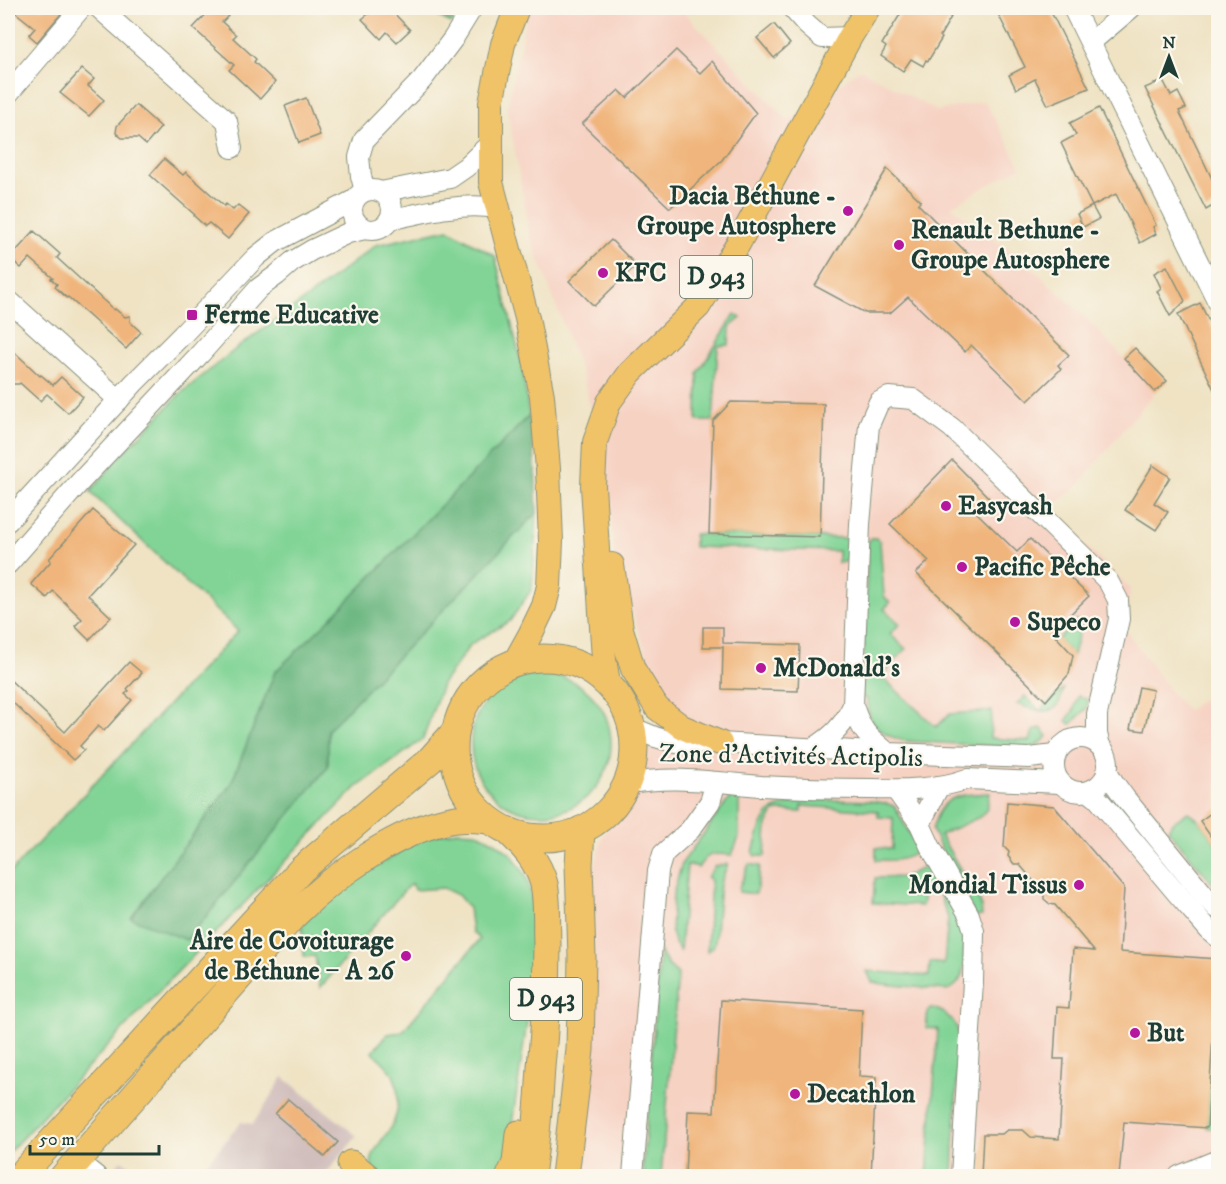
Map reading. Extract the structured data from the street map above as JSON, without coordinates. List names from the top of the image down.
{
  "streets": {
    "highway": ["D 943"],
    "street": ["Zone d'Activités Actipolis"]
  },
  "crossings": [
    ["D 943", "Zone d'Activités Actipolis"]
  ],
  "places": {
    "other": [
      "Dacia Béthune - Groupe Autosphere",
      "Renault Bethune - Groupe Autosphere",
      "KFC",
      "Easycash",
      "Pacific Pêche",
      "Supeco",
      "McDonald's",
      "Mondial Tissus",
      "Aire de Covoiturage de Béthune − A 26",
      "But",
      "Decathlon"
    ],
    "transit": ["Ferme Educative"]
  },
  "scale_bar": "50 m",
  "north": "top"
}
